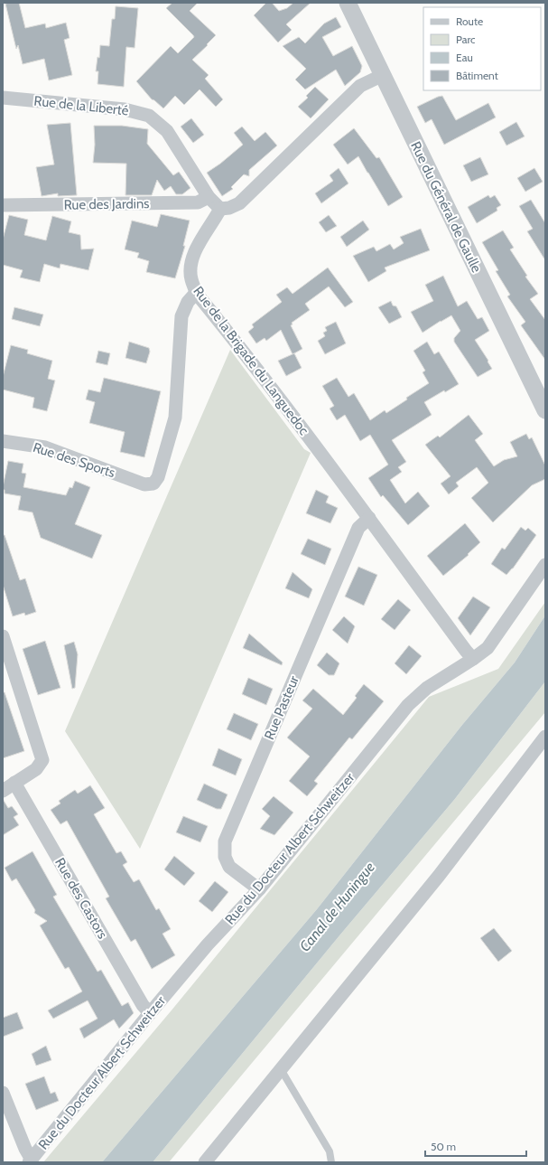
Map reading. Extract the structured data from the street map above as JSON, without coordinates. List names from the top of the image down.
{
  "streets": {
    "street": [
      "Rue de la Liberté",
      "Rue des Jardins",
      "Rue du Général de Gaulle",
      "Rue de la Brigade du Languedoc",
      "Rue des Sports",
      "Rue Pasteur",
      "Rue du Docteur Albert Schweitzer",
      "Rue des Castors"
    ]
  },
  "crossings": [
    ["Rue de la Liberté", "Rue des Jardins"],
    ["Rue de la Liberté", "Rue de la Brigade du Languedoc"],
    ["Rue de la Brigade du Languedoc", "Rue des Sports"],
    ["Rue de la Brigade du Languedoc", "Rue Pasteur"],
    ["Rue de la Brigade du Languedoc", "Rue du Docteur Albert Schweitzer"],
    ["Rue Pasteur", "Rue du Docteur Albert Schweitzer"],
    ["Rue du Docteur Albert Schweitzer", "Rue des Castors"]
  ],
  "water": ["Canal de Huningue"],
  "legend": [
    "Route",
    "Parc",
    "Eau",
    "Bâtiment"
  ],
  "scale_bar": "50 m"
}
